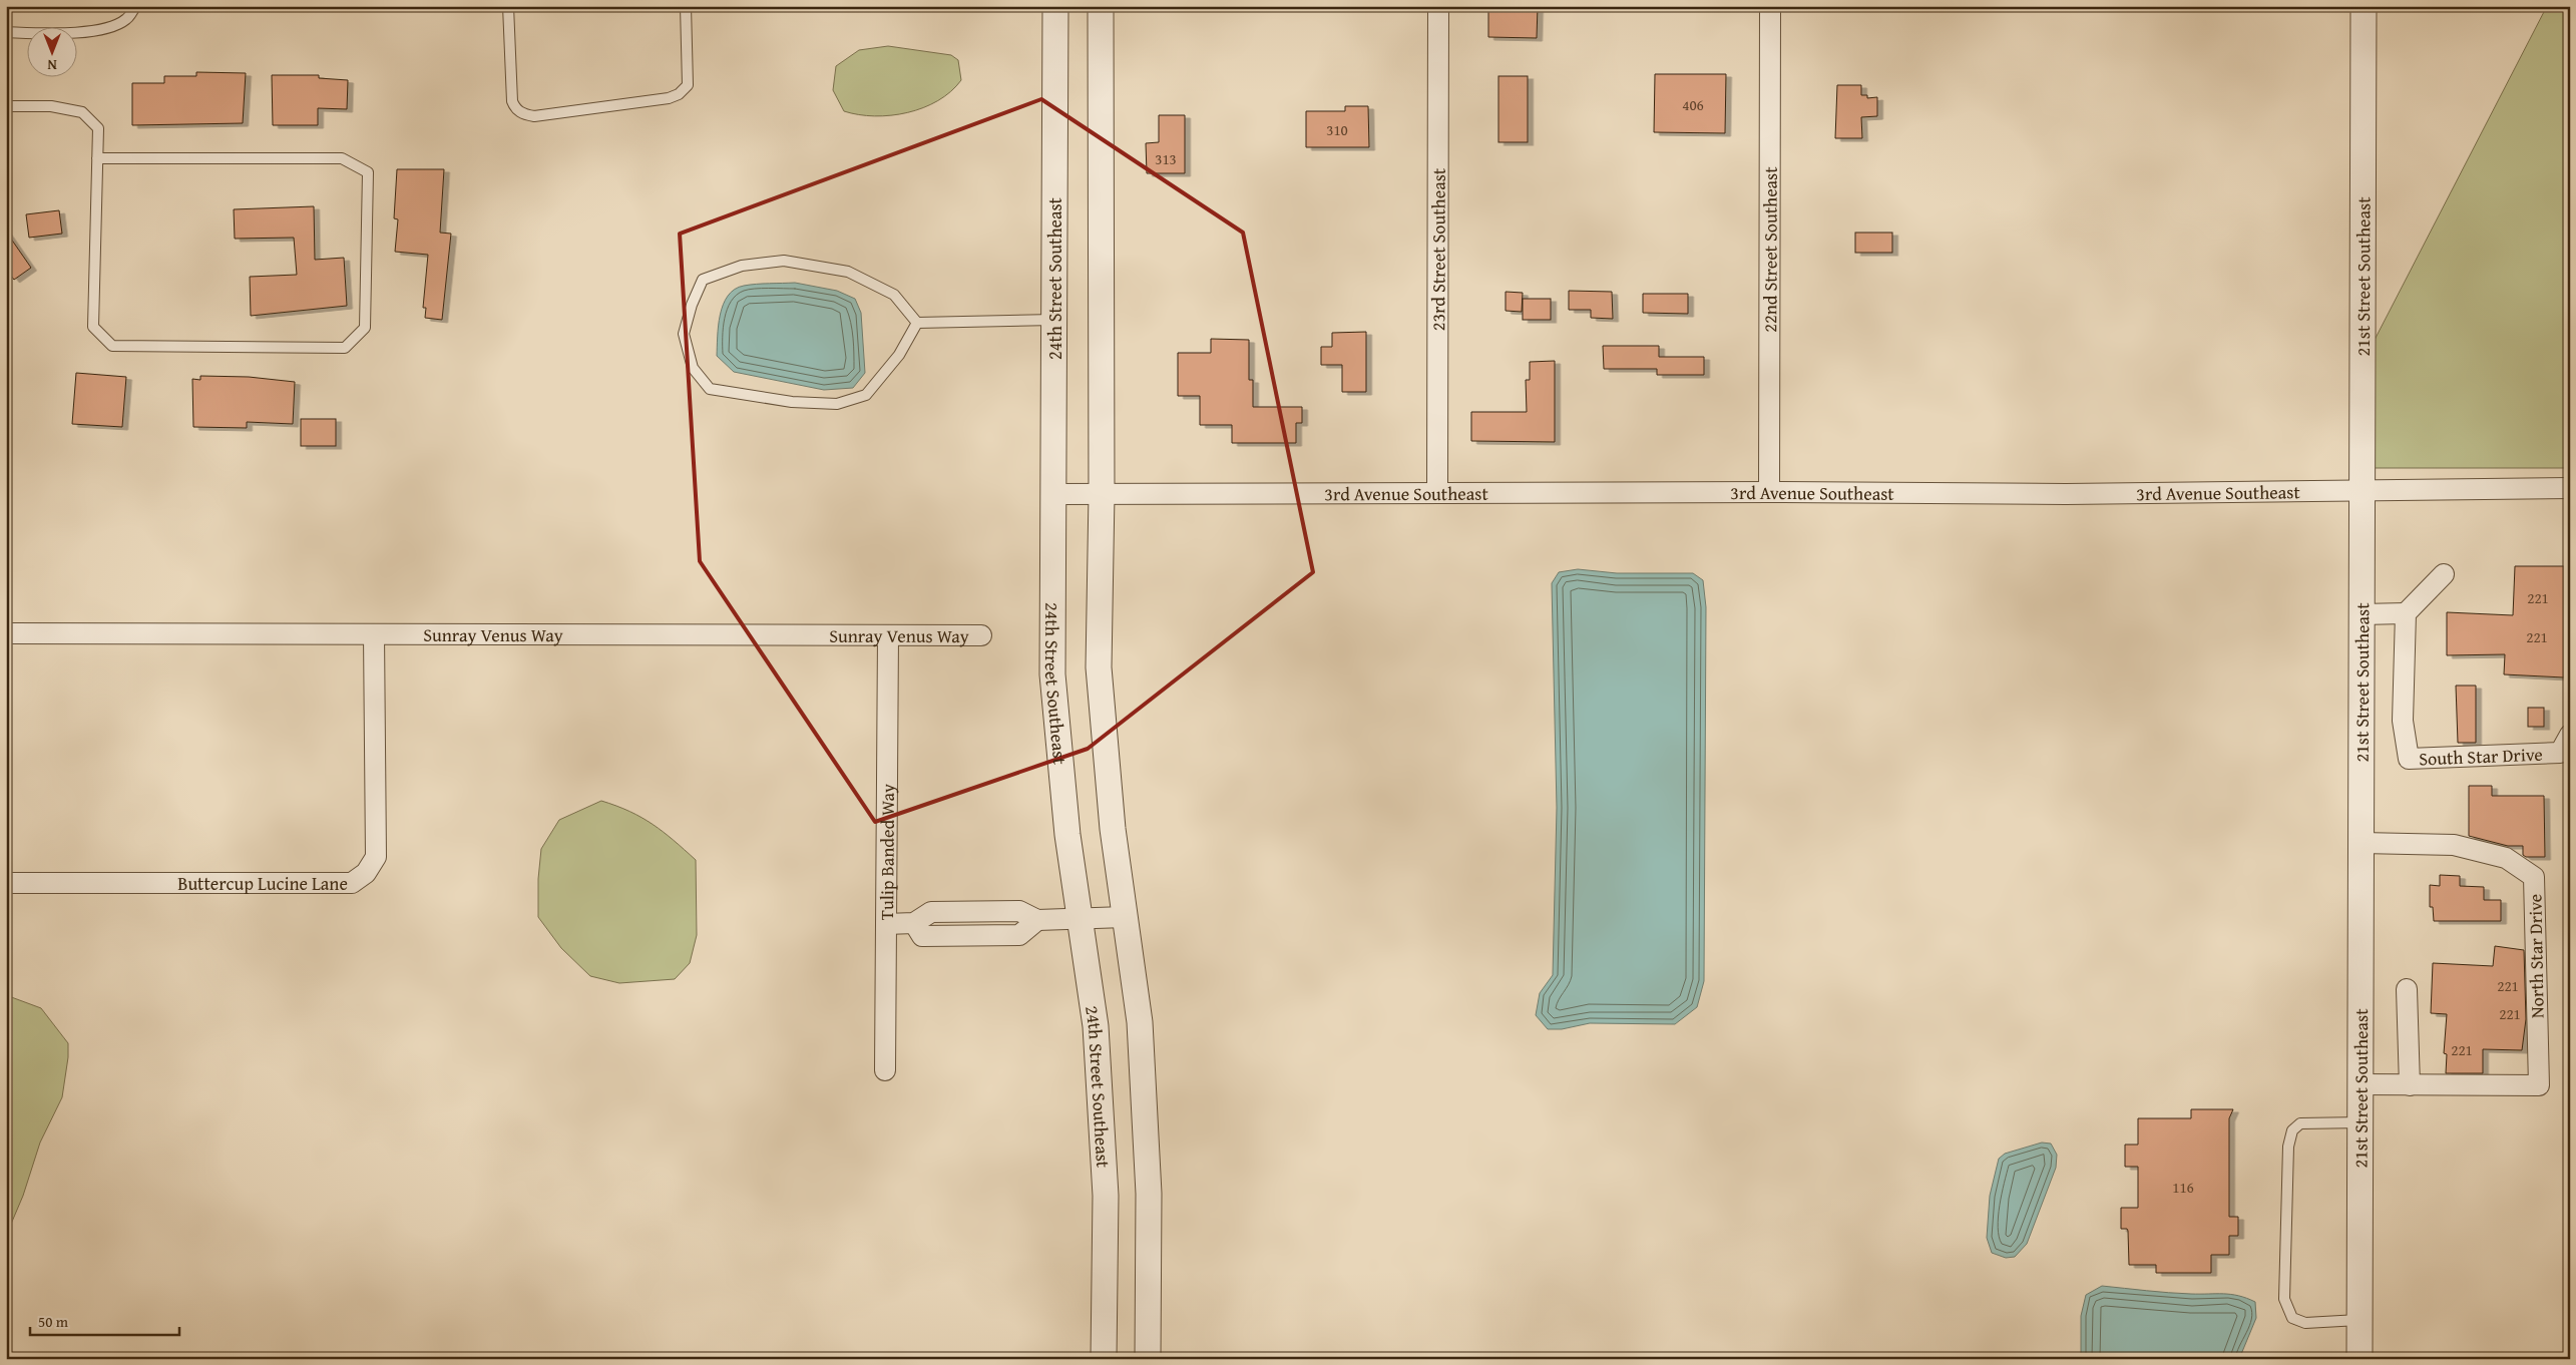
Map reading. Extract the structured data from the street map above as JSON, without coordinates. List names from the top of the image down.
{
  "streets": {
    "street": [
      "22nd Street Southeast",
      "23rd Street Southeast",
      "21st Street Southeast",
      "24th Street Southeast",
      "3rd Avenue Southeast",
      "Sunray Venus Way",
      "South Star Drive",
      "Tulip Banded Way",
      "Buttercup Lucine Lane",
      "North Star Drive"
    ]
  },
  "crossings": [
    ["22nd Street Southeast", "3rd Avenue Southeast"],
    ["23rd Street Southeast", "3rd Avenue Southeast"],
    ["21st Street Southeast", "3rd Avenue Southeast"],
    ["21st Street Southeast", "North Star Drive"],
    ["24th Street Southeast", "3rd Avenue Southeast"],
    ["Sunray Venus Way", "Tulip Banded Way"],
    ["Sunray Venus Way", "Buttercup Lucine Lane"]
  ],
  "house_numbers": [
    "406",
    "310",
    "313",
    "221",
    "221",
    "221",
    "221",
    "221",
    "116"
  ],
  "scale_bar": "50 m",
  "north": "bottom"
}
